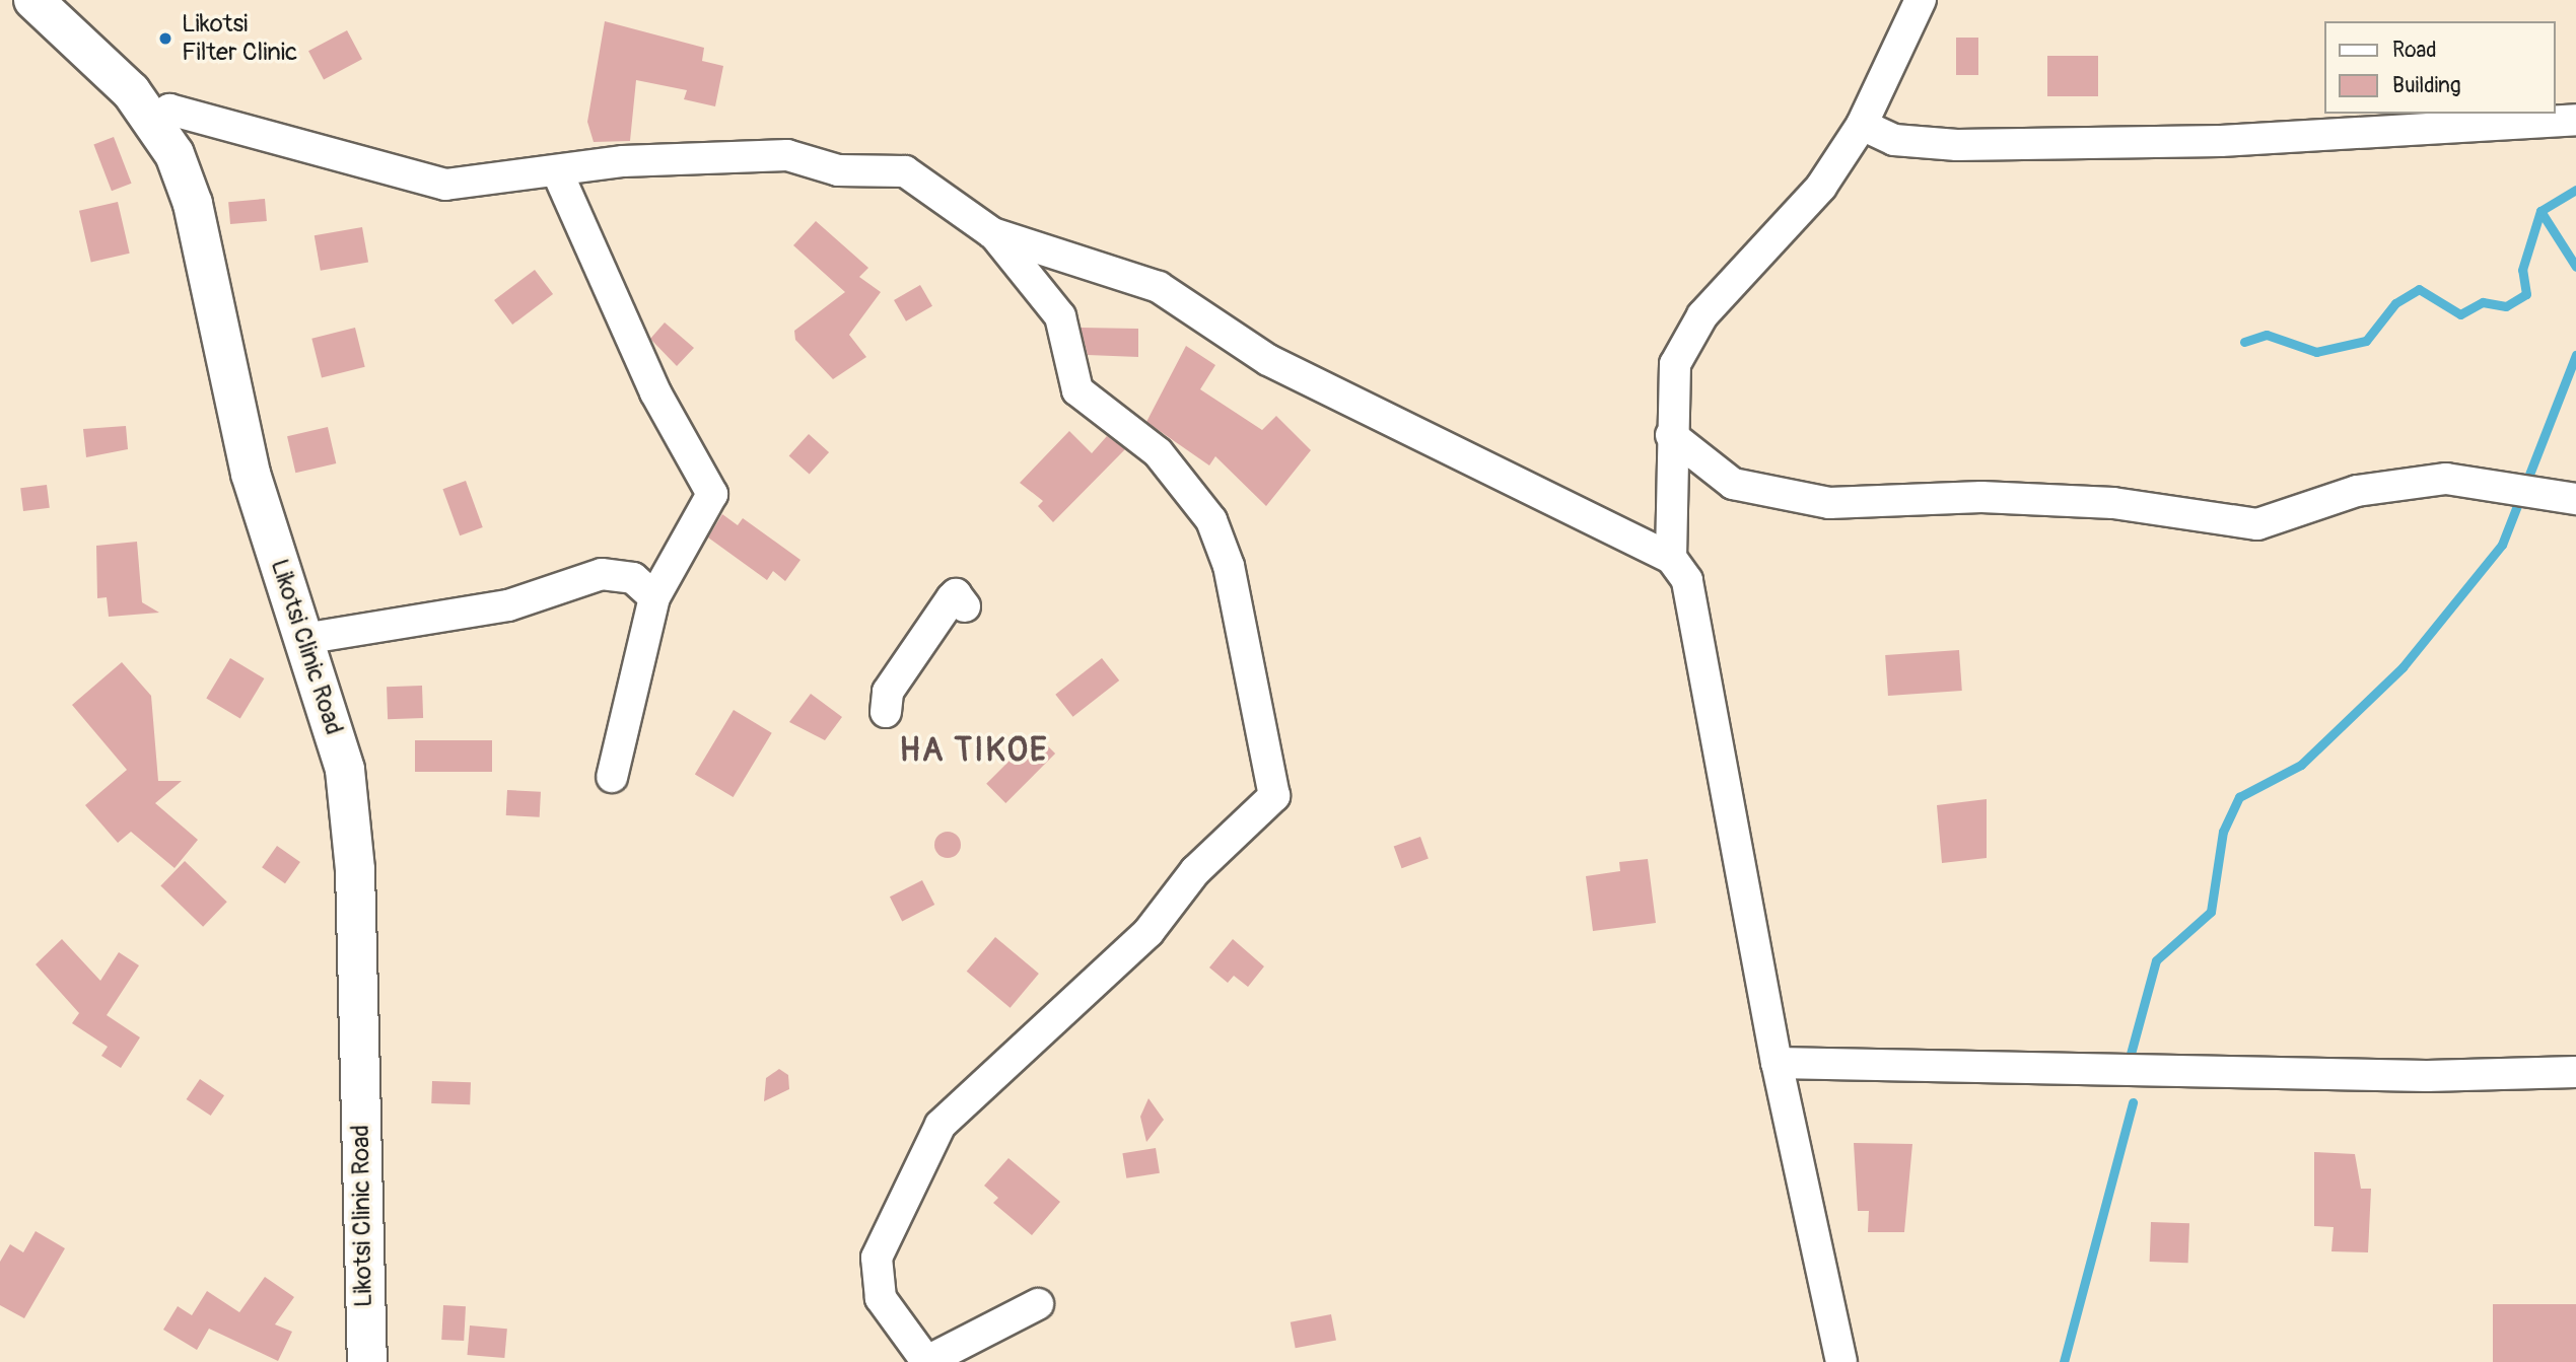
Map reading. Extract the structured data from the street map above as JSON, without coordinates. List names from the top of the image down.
{
  "streets": {
    "street": ["Likotsi Clinic Road"]
  },
  "districts": ["HA TIKOE"],
  "places": ["Likotsi Filter Clinic"],
  "legend": ["Road", "Building"]
}
